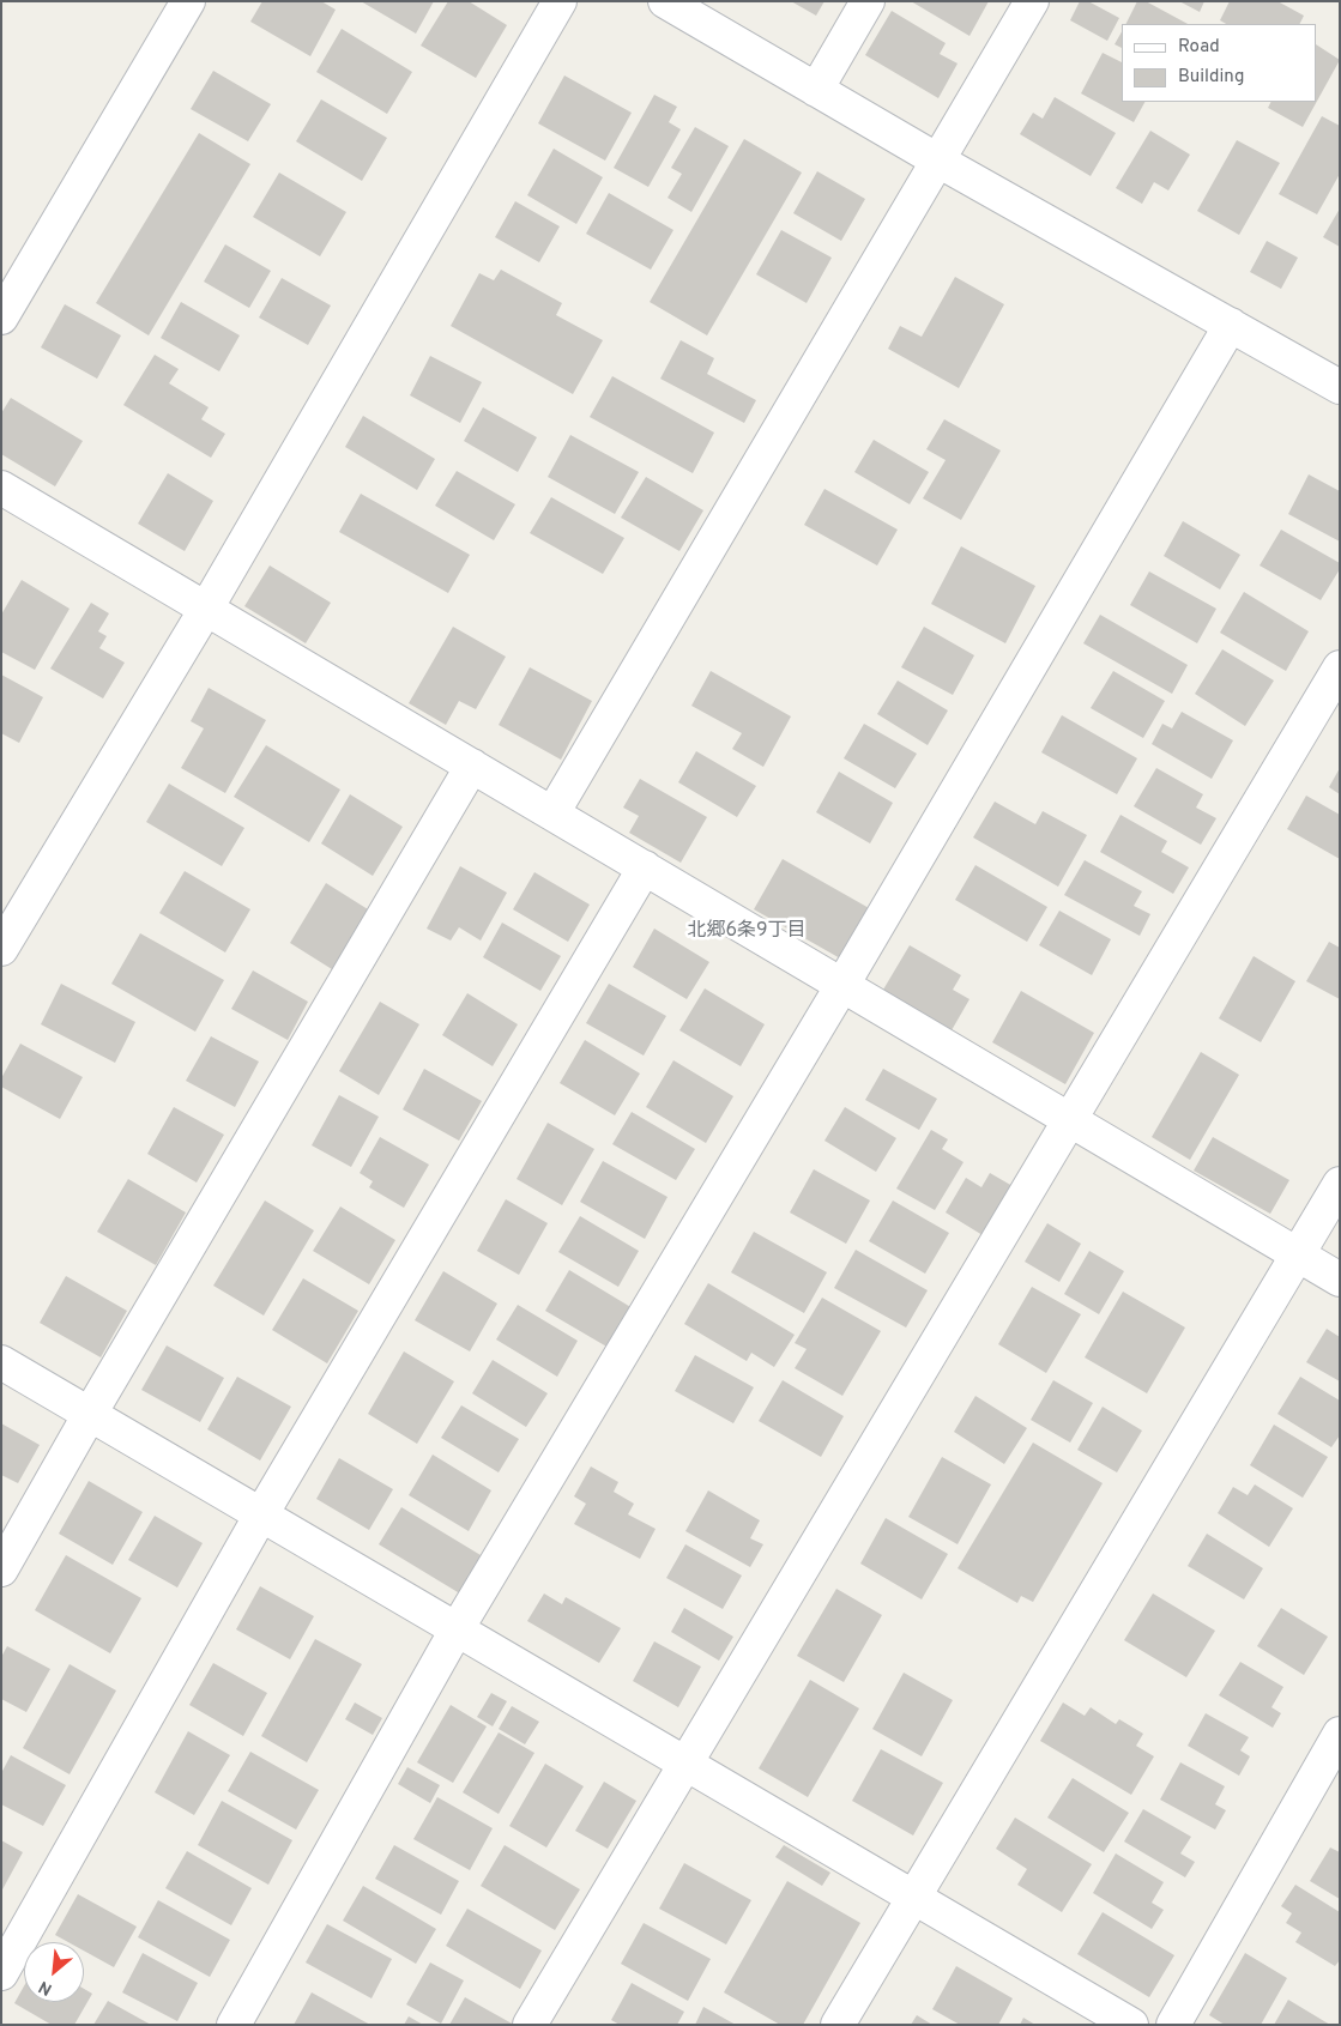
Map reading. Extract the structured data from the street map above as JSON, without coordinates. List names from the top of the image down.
{
  "districts": ["北郷6条9丁目"],
  "legend": ["Road", "Building"],
  "north": "bottom left"
}
